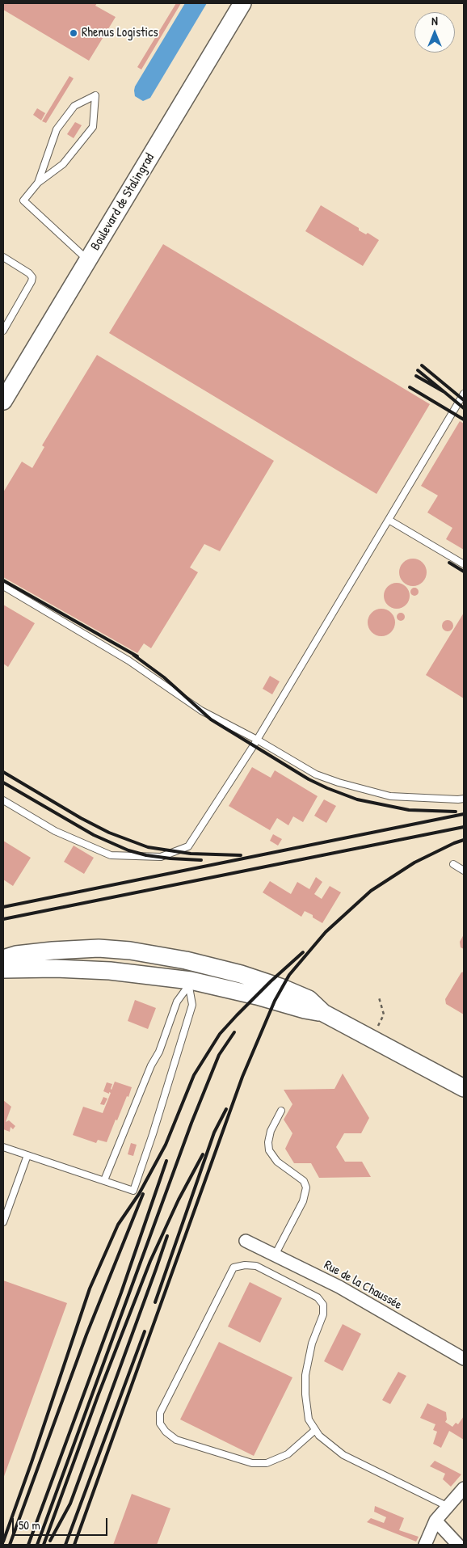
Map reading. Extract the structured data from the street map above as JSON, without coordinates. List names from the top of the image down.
{
  "streets": {
    "main road": ["Boulevard de Stalingrad"],
    "street": ["Rue de la Chaussée"]
  },
  "places": ["Rhenus Logistics"],
  "scale_bar": "50 m",
  "north": "top"
}
